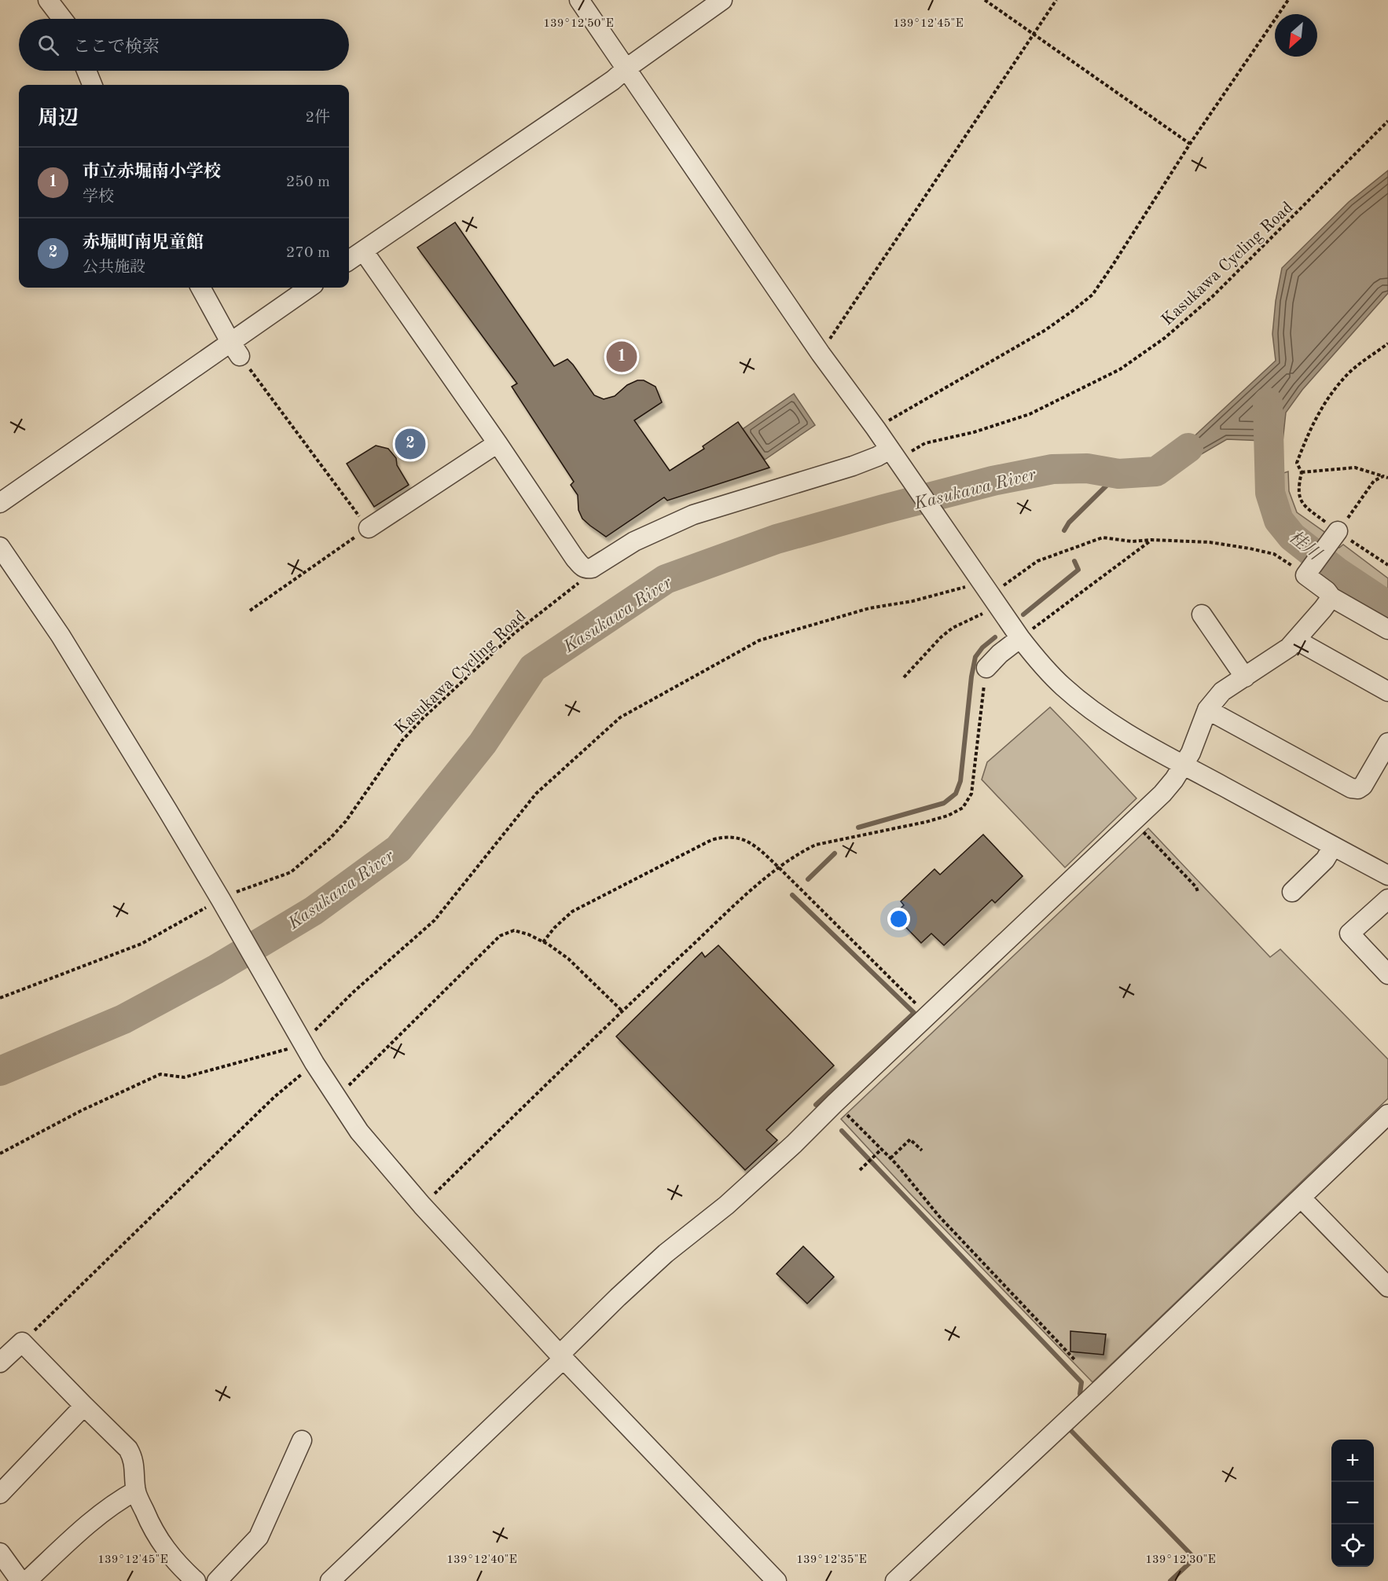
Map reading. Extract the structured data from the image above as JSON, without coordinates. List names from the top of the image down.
{
  "streets": {
    "path": ["Kasukawa Cycling Road"]
  },
  "water": ["Kasukawa River", "桂川"],
  "north": "bottom left",
  "page": {
    "search": "ここで検索",
    "heading": ["周辺", "2件"],
    "list": [
      {
        "mark": "1",
        "name": "市立赤堀南小学校",
        "note": "学校",
        "value": "250 m"
      },
      {
        "mark": "2",
        "name": "赤堀町南児童館",
        "note": "公共施設",
        "value": "270 m"
      }
    ],
    "pins": ["1", "2"],
    "map_buttons": ["+", "−"]
  },
  "coordinates": [
    "139°12'50\"E",
    "139°12'45\"E",
    "139°12'40\"E",
    "139°12'35\"E",
    "139°12'30\"E"
  ]
}
